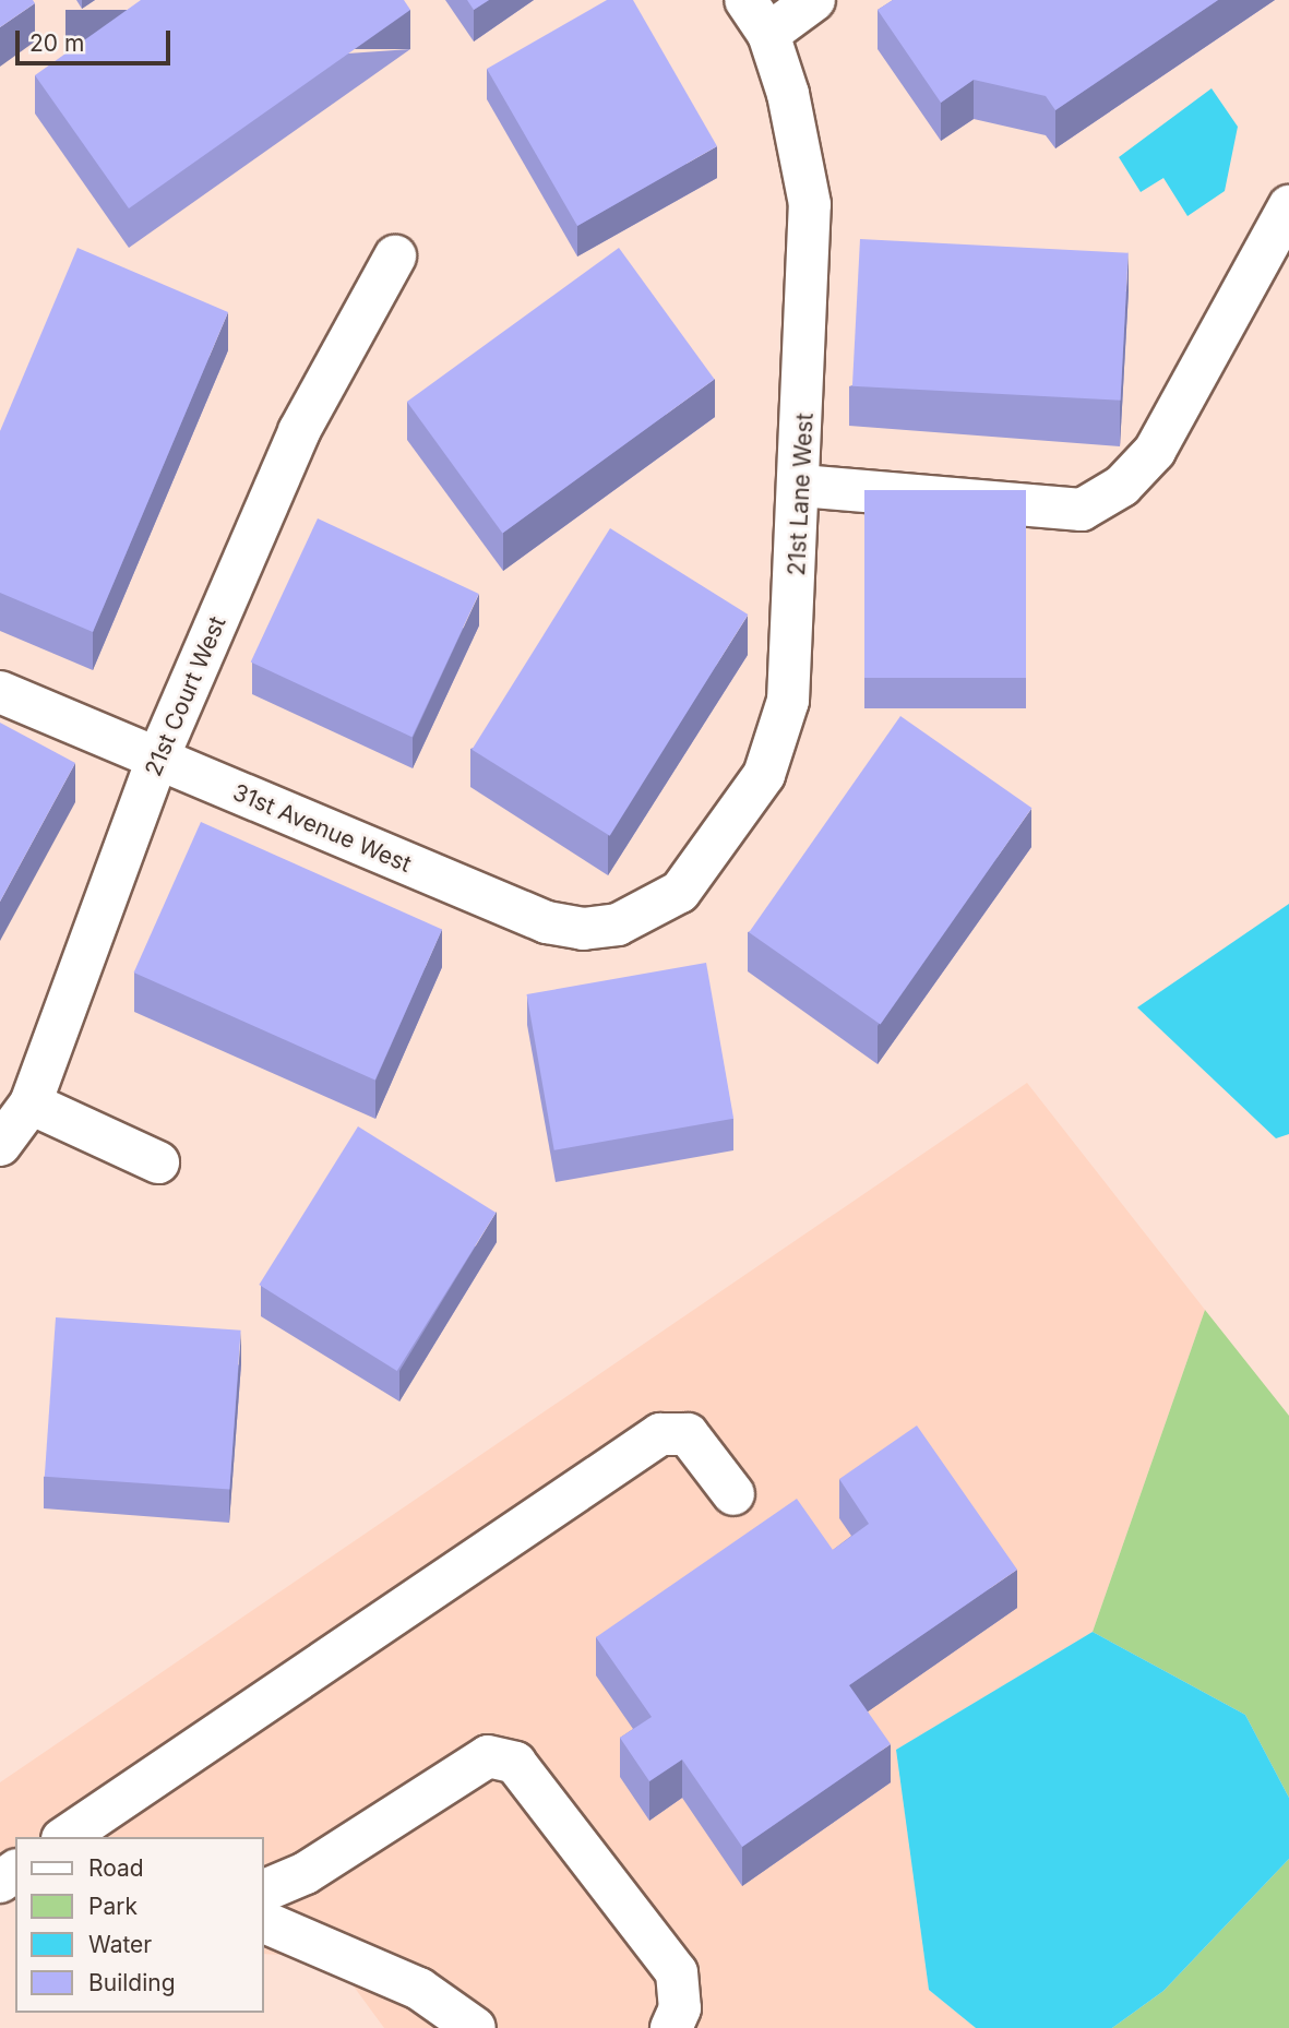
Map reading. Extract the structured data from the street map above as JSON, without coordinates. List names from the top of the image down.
{
  "streets": {
    "street": ["21st Lane West", "21st Court West", "31st Avenue West"]
  },
  "crossings": [
    ["21st Lane West", "31st Avenue West"],
    ["21st Court West", "31st Avenue West"]
  ],
  "legend": [
    "Road",
    "Park",
    "Water",
    "Building"
  ],
  "scale_bar": "20 m"
}
